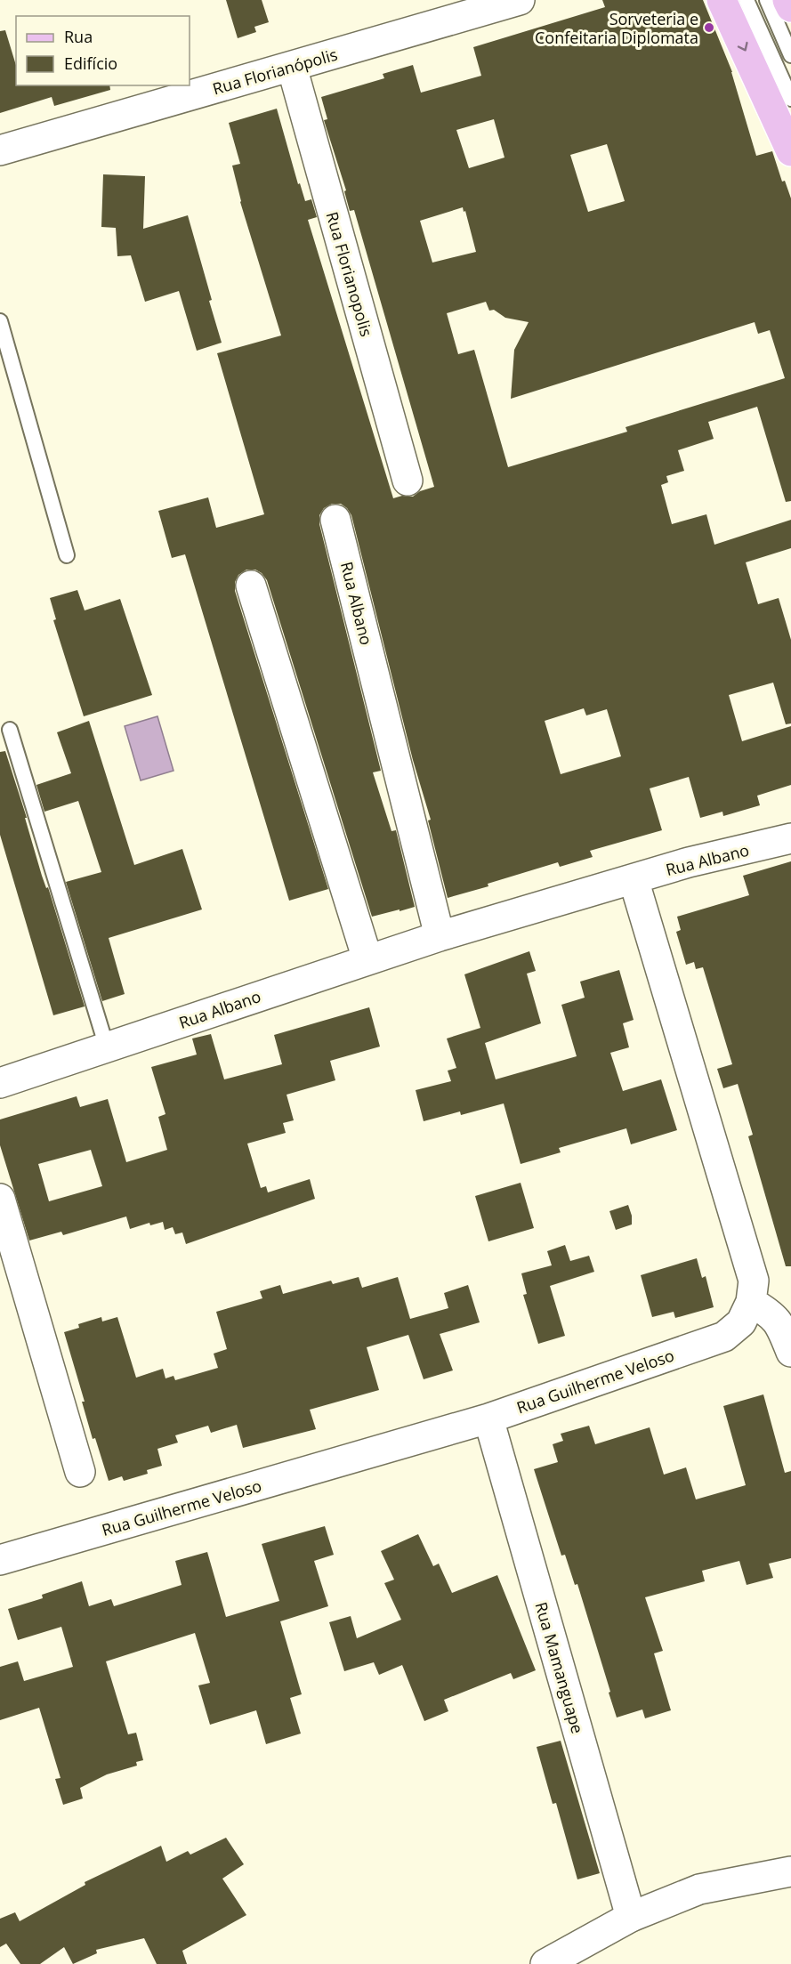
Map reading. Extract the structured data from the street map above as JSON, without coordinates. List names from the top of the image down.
{
  "streets": {
    "street": [
      "Rua Florianópolis",
      "Rua Florianopolis",
      "Rua Albano",
      "Rua Guilherme Veloso",
      "Rua Mamanguape"
    ]
  },
  "crossings": [
    ["Rua Florianópolis", "Rua Florianopolis"],
    ["Rua Albano", "Rua Guilherme Veloso"],
    ["Rua Guilherme Veloso", "Rua Mamanguape"]
  ],
  "places": ["Sorveteria e Confeitaria Diplomata"],
  "legend": ["Rua", "Edifício"]
}
